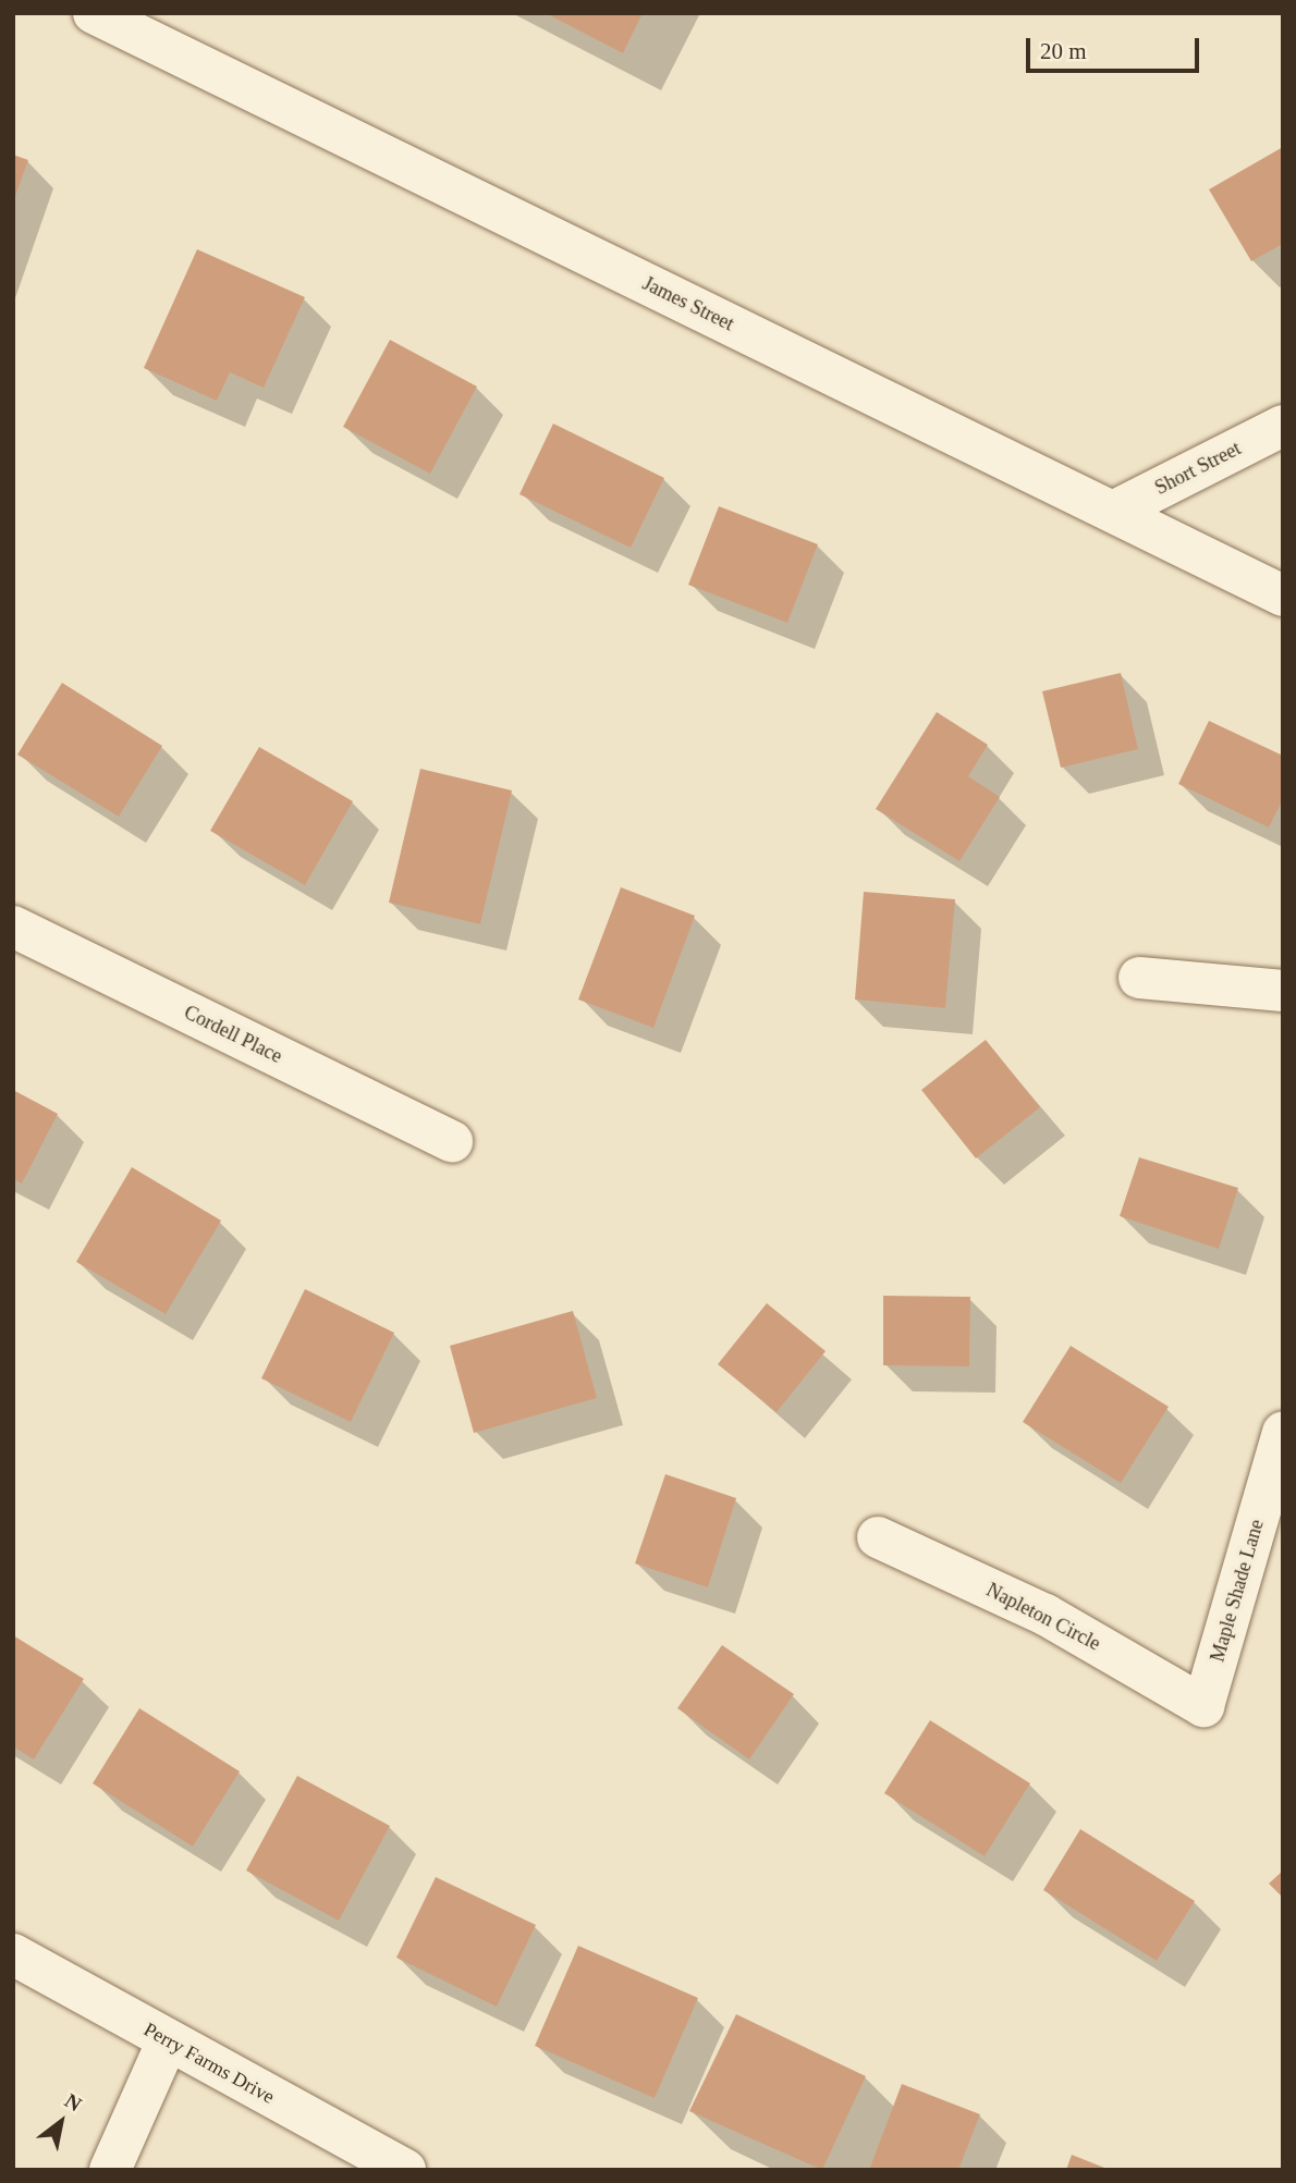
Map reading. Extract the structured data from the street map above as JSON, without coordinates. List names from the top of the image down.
{
  "streets": {
    "street": [
      "James Street",
      "Short Street",
      "Cordell Place",
      "Maple Shade Lane",
      "Napleton Circle",
      "Perry Farms Drive"
    ]
  },
  "crossings": [
    ["James Street", "Short Street"],
    ["Maple Shade Lane", "Napleton Circle"]
  ],
  "scale_bar": "20 m",
  "north": "top right"
}
